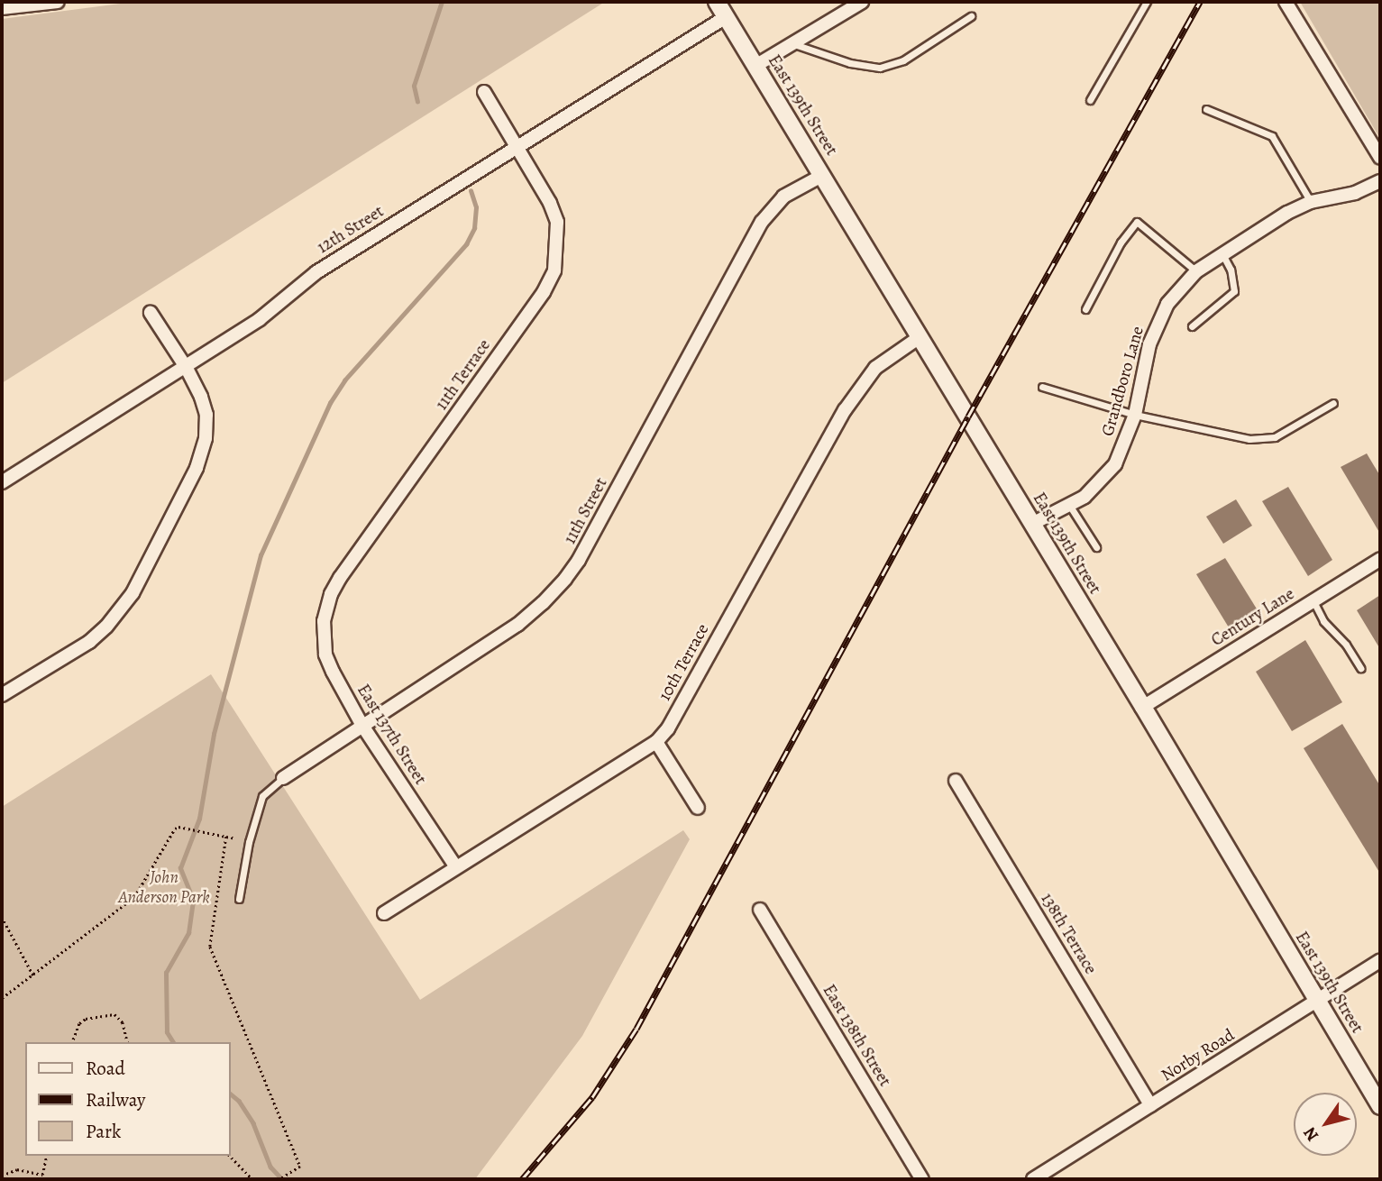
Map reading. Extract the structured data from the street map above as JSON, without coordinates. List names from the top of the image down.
{
  "streets": {
    "street": [
      "East 139th Street",
      "12th Street",
      "11th Terrace",
      "Grandboro Lane",
      "11th Street",
      "Century Lane",
      "10th Terrace",
      "East 137th Street",
      "138th Terrace",
      "East 138th Street",
      "Norby Road"
    ]
  },
  "crossings": [
    ["East 139th Street", "12th Street"],
    ["East 139th Street", "Grandboro Lane"],
    ["East 139th Street", "11th Street"],
    ["East 139th Street", "Century Lane"],
    ["East 139th Street", "10th Terrace"],
    ["East 139th Street", "Norby Road"],
    ["12th Street", "11th Terrace"],
    ["11th Terrace", "East 137th Street"],
    ["11th Street", "East 137th Street"],
    ["10th Terrace", "East 137th Street"],
    ["138th Terrace", "Norby Road"]
  ],
  "parks": ["John Anderson Park"],
  "legend": ["Road", "Railway", "Park"],
  "north": "bottom left"
}
